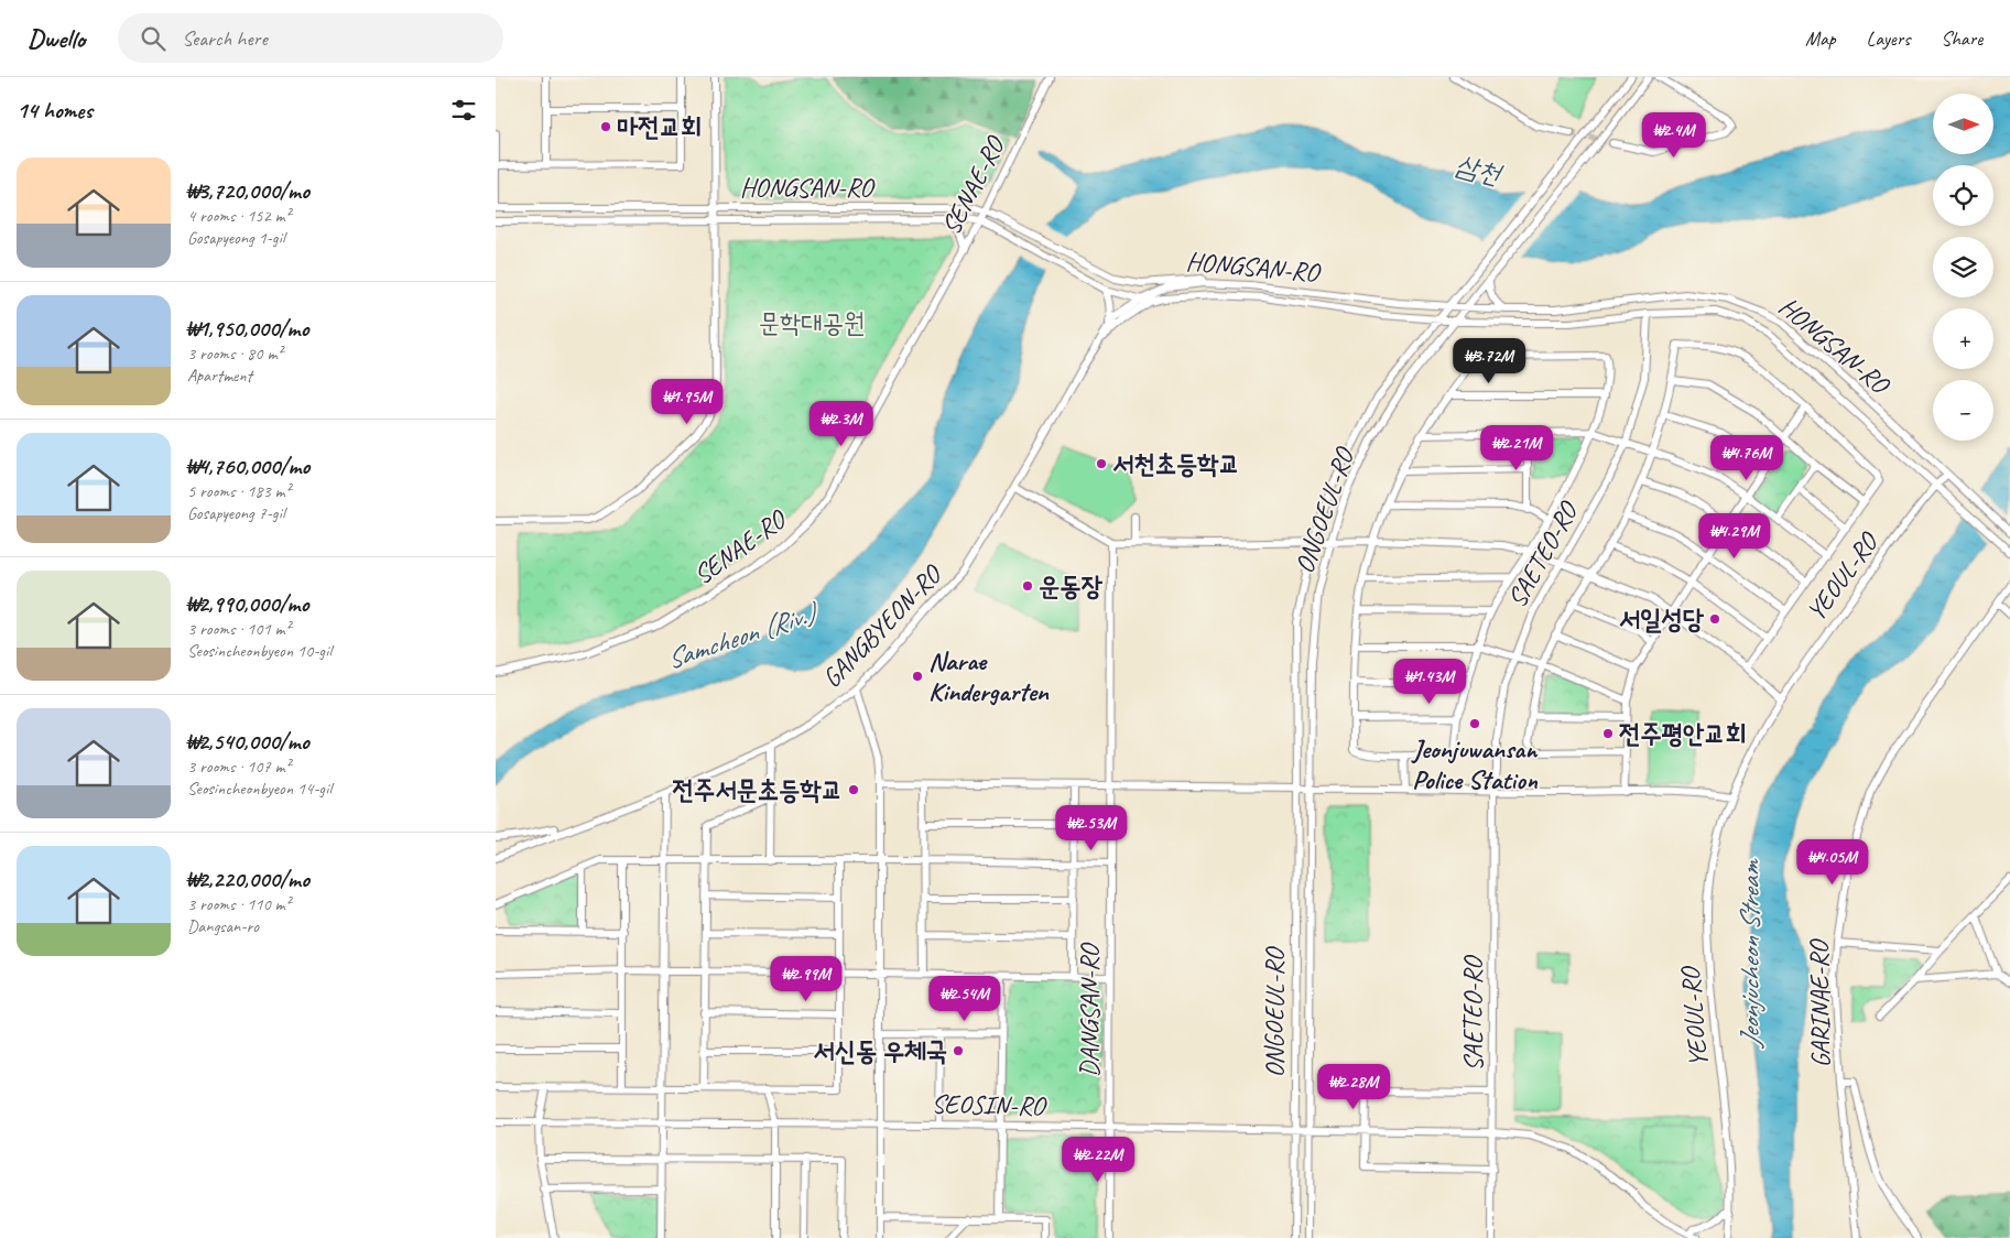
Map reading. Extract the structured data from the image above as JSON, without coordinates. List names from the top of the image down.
{
  "streets": {
    "street": [
      "SENAE-RO",
      "HONGSAN-RO",
      "ONGOEUL-RO",
      "SAETEO-RO",
      "YEOUL-RO",
      "GANGBYEON-RO",
      "GARINAE-RO",
      "DANGSAN-RO",
      "SEOSIN-RO"
    ]
  },
  "crossings": [
    ["SENAE-RO", "HONGSAN-RO"],
    ["HONGSAN-RO", "ONGOEUL-RO"],
    ["HONGSAN-RO", "SAETEO-RO"],
    ["HONGSAN-RO", "YEOUL-RO"],
    ["HONGSAN-RO", "GANGBYEON-RO"],
    ["ONGOEUL-RO", "DANGSAN-RO"],
    ["ONGOEUL-RO", "SEOSIN-RO"],
    ["SAETEO-RO", "SEOSIN-RO"],
    ["DANGSAN-RO", "SEOSIN-RO"]
  ],
  "water": ["삼천", "Samcheon (Riv.)", "Jeonjucheon Stream"],
  "parks": ["문학대공원"],
  "places": [
    "마전교회",
    "서천초등학교",
    "운동장",
    "서일성당",
    "Narae Kindergarten",
    "Jeonjuwansan Police Station",
    "전주평안교회",
    "전주서문초등학교",
    "서신동 우체국"
  ],
  "north": "right",
  "page": {
    "header": "Dwello",
    "search": "Search here",
    "nav": ["Map", "Layers", "Share"],
    "heading": "14 homes",
    "map_buttons": ["+", "−"],
    "price": [
      "₩2.4M",
      "₩3.72M",
      "₩1.95M",
      "₩2.3M",
      "₩2.21M",
      "₩4.76M",
      "₩4.29M",
      "₩1.43M",
      "₩2.53M",
      "₩4.05M",
      "₩2.99M",
      "₩2.54M",
      "₩2.28M",
      "₩2.22M"
    ],
    "list": [
      {
        "name": "₩3,720,000/mo",
        "note": "4 rooms · 152 m² · Gosapyeong 1-gil"
      },
      {
        "name": "₩1,950,000/mo",
        "note": "3 rooms · 80 m² · Apartment"
      },
      {
        "name": "₩4,760,000/mo",
        "note": "5 rooms · 183 m² · Gosapyeong 7-gil"
      },
      {
        "name": "₩2,990,000/mo",
        "note": "3 rooms · 101 m² · Seosincheonbyeon 10-gil"
      },
      {
        "name": "₩2,540,000/mo",
        "note": "3 rooms · 107 m² · Seosincheonbyeon 14-gil"
      },
      {
        "name": "₩2,220,000/mo",
        "note": "3 rooms · 110 m² · Dangsan-ro"
      }
    ]
  }
}
